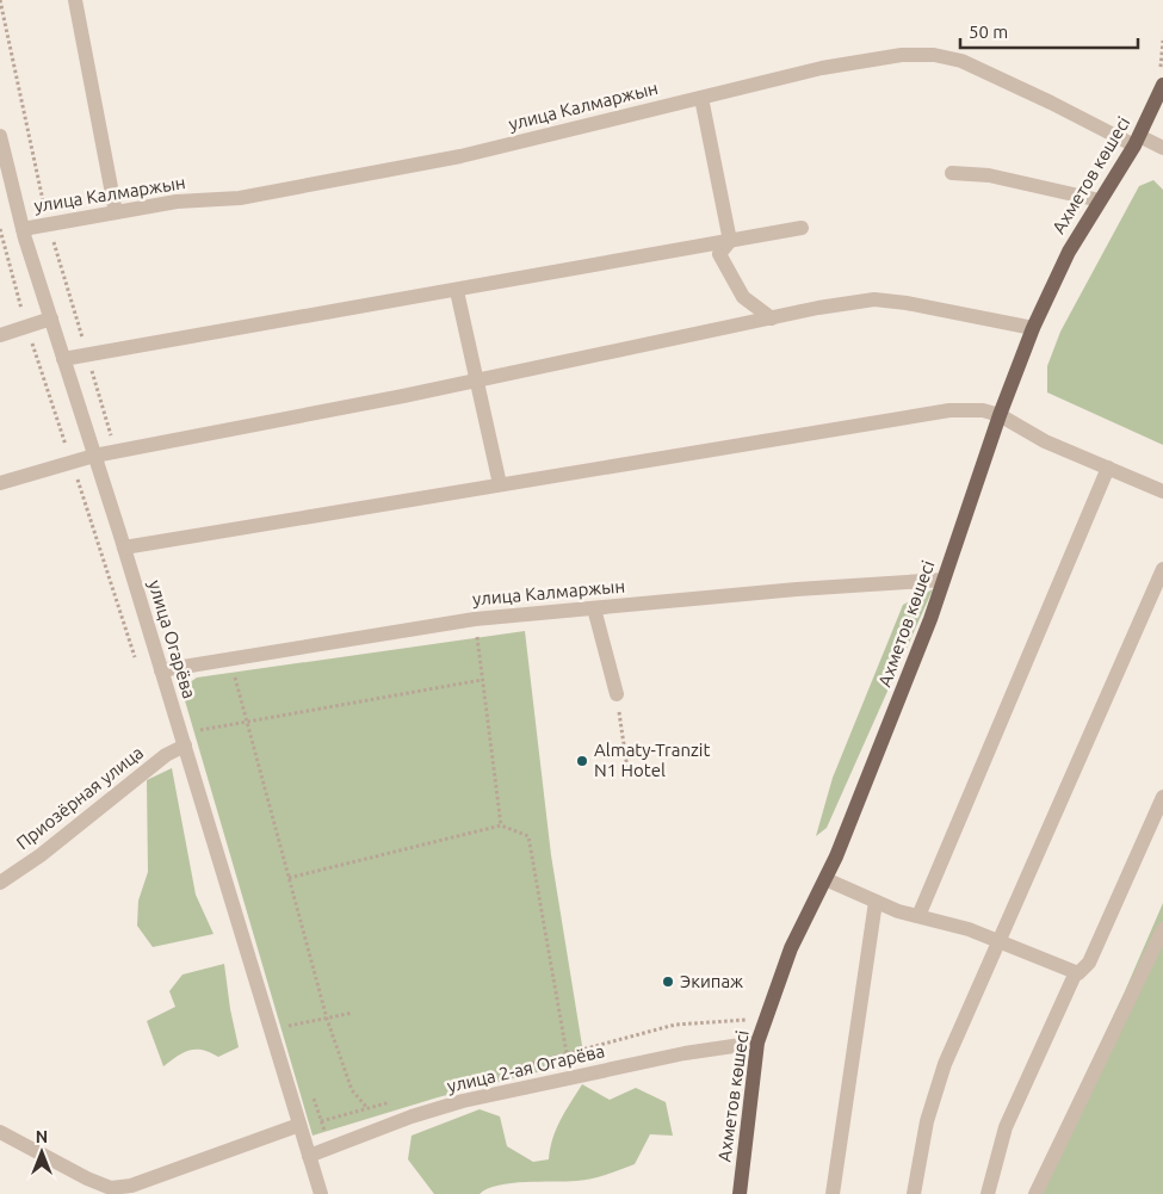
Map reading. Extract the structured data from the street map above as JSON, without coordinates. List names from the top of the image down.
{
  "streets": {
    "main road": ["Ахметов көшесі"],
    "street": [
      "улица Калмаржын",
      "улица Огарёва",
      "Приозёрная улица",
      "улица 2-ая Огарёва"
    ]
  },
  "crossings": [
    ["улица Калмаржын", "Ахметов көшесі"],
    ["улица Калмаржын", "улица Огарёва"],
    ["Ахметов көшесі", "улица 2-ая Огарёва"],
    ["улица Огарёва", "Приозёрная улица"],
    ["улица Огарёва", "улица 2-ая Огарёва"]
  ],
  "places": ["Almaty-Tranzit N1 Hotel", "Экипаж"],
  "scale_bar": "50 m",
  "north": "top"
}
